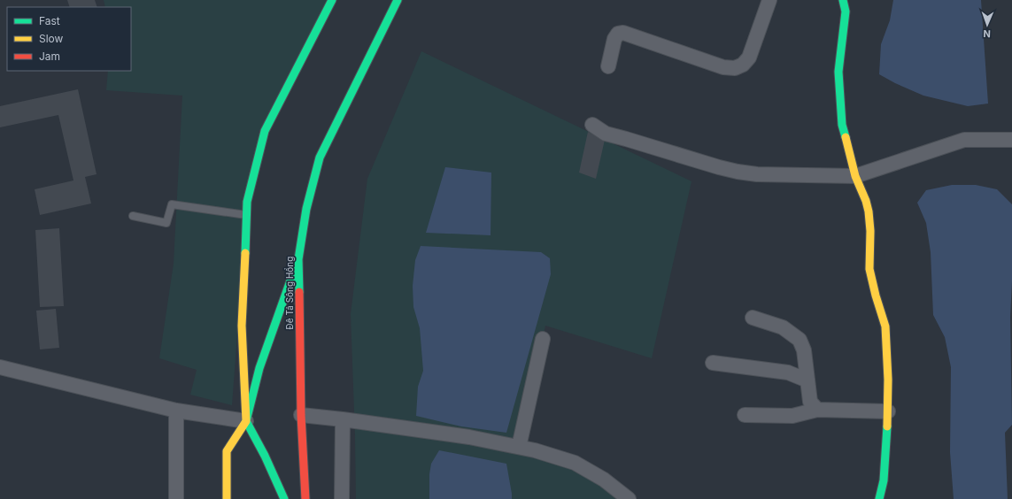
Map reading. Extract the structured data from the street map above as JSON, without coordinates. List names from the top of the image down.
{
  "streets": {
    "street": ["Đê Tả Sông Hồng"]
  },
  "legend": ["Fast", "Slow", "Jam"],
  "north": "bottom"
}
